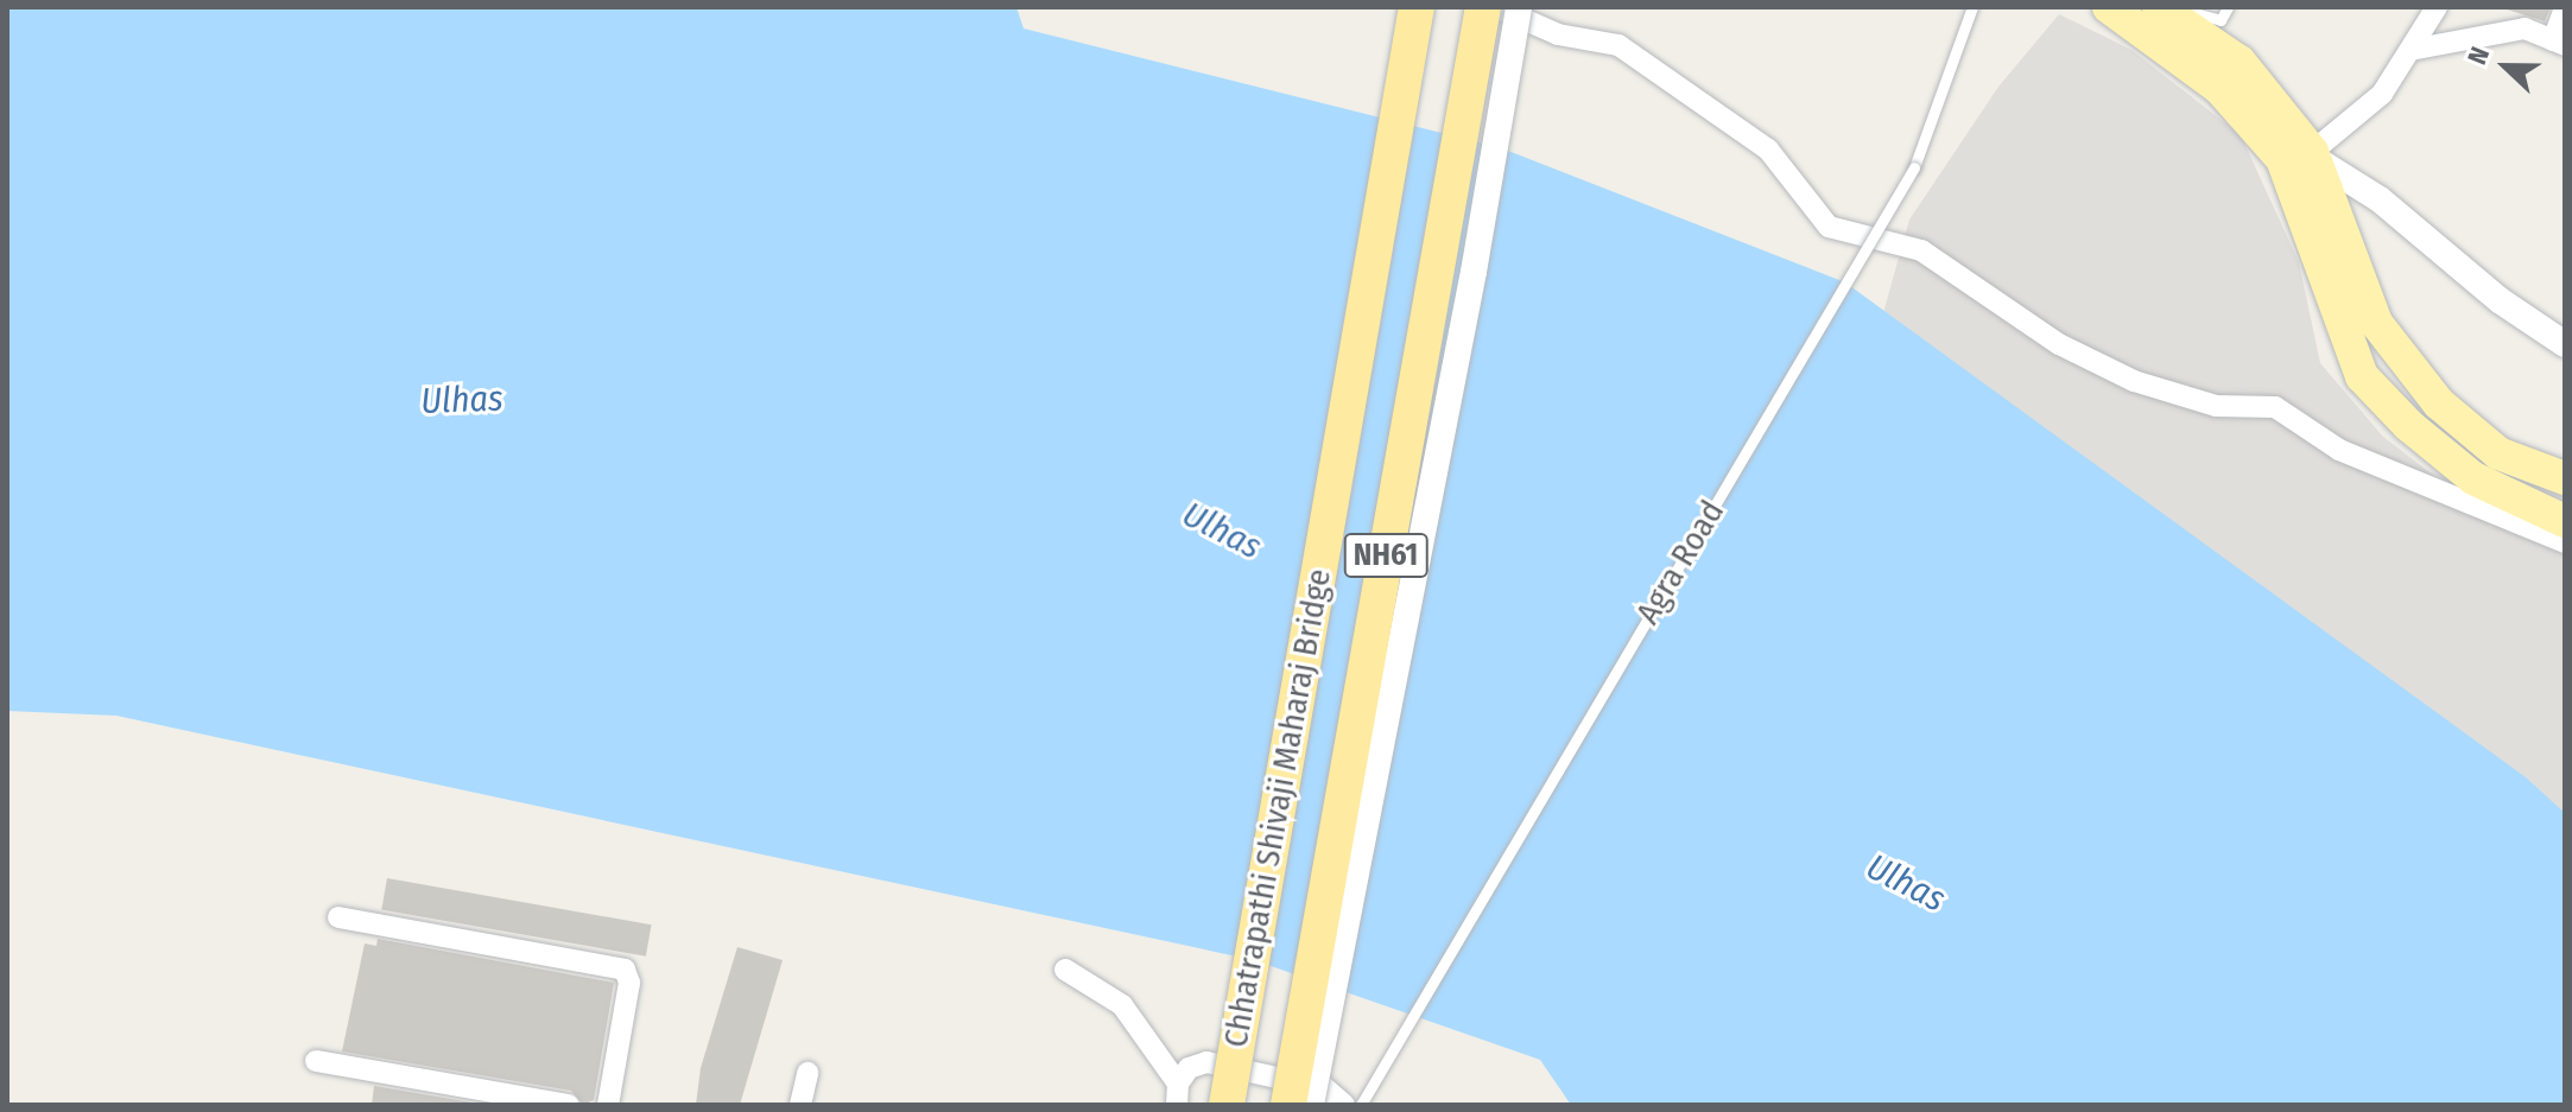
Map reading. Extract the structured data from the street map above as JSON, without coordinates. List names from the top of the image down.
{
  "streets": {
    "highway": ["NH61", "Chhatrapathi Shivaji Maharaj Bridge"],
    "lane": ["Agra Road"]
  },
  "water": ["Ulhas"],
  "north": "left"
}
